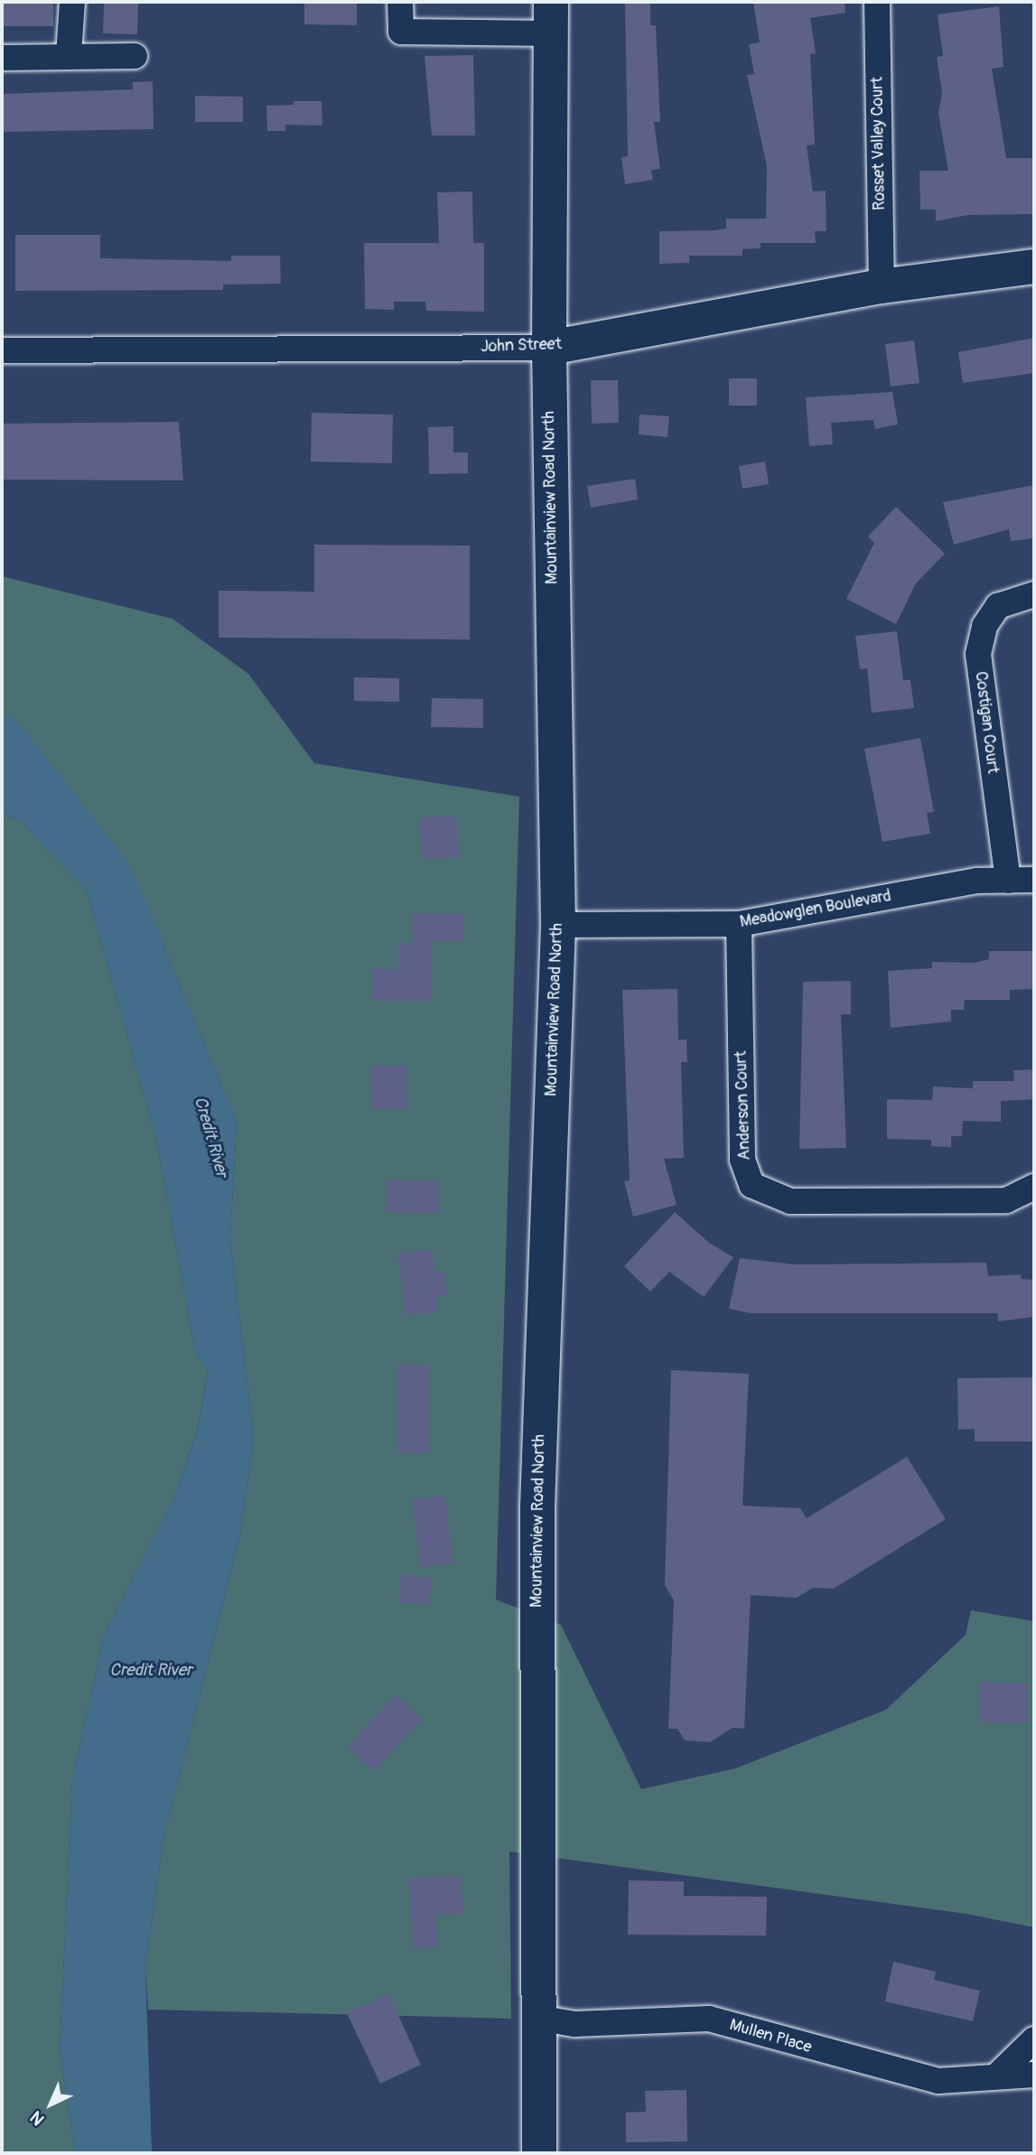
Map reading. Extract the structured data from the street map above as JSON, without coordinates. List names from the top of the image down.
{
  "streets": {
    "main road": ["John Street", "Mountainview Road North"],
    "street": [
      "Rosset Valley Court",
      "Costigan Court",
      "Meadowglen Boulevard",
      "Anderson Court",
      "Mullen Place"
    ]
  },
  "crossings": [
    ["Rosset Valley Court", "John Street"],
    ["John Street", "Mountainview Road North"],
    ["Mountainview Road North", "Meadowglen Boulevard"],
    ["Mountainview Road North", "Mullen Place"],
    ["Costigan Court", "Meadowglen Boulevard"],
    ["Meadowglen Boulevard", "Anderson Court"]
  ],
  "water": ["Credit River"],
  "north": "bottom left"
}
